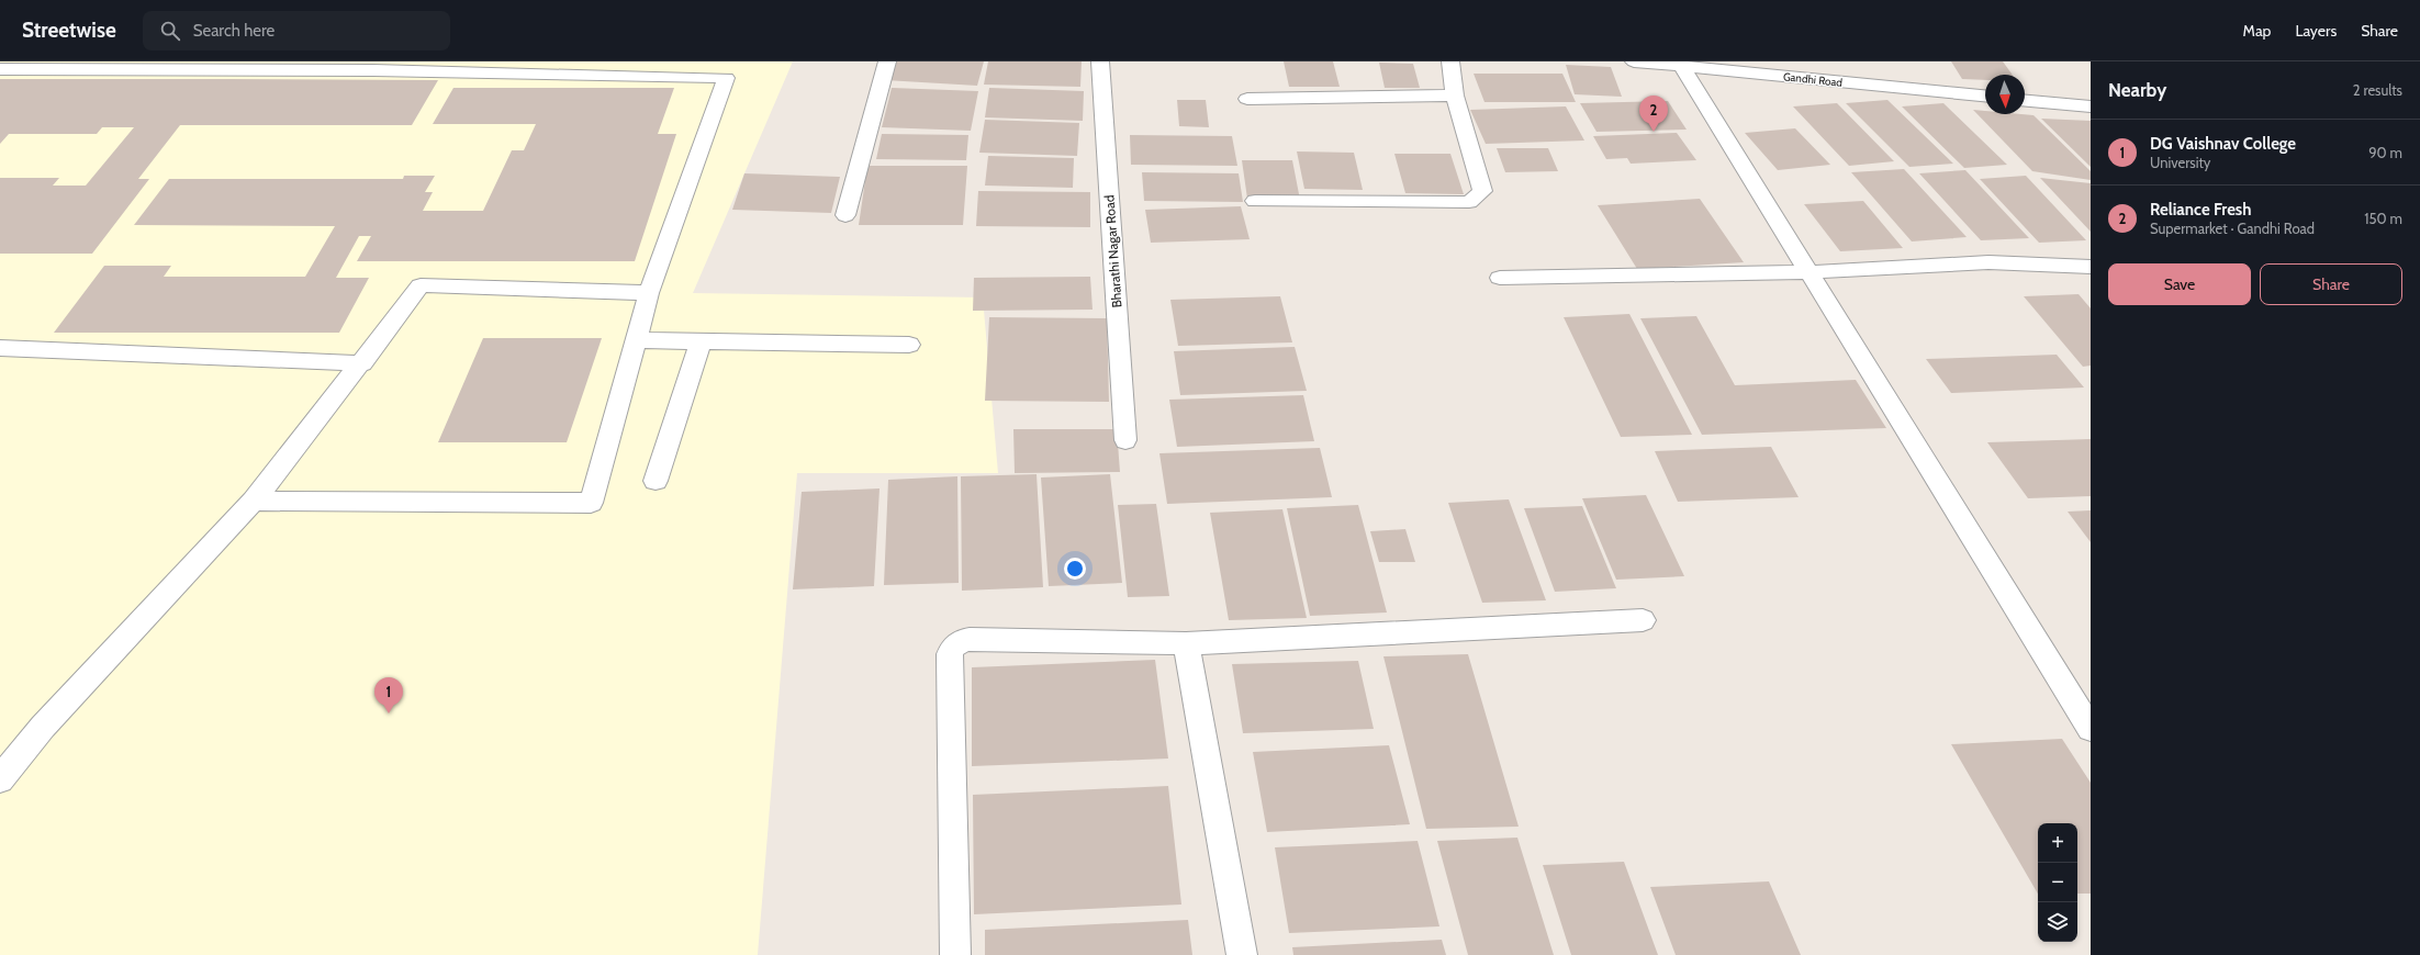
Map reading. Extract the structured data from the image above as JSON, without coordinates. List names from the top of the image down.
{
  "streets": {
    "street": ["Gandhi Road", "Bharathi Nagar Road"]
  },
  "north": "bottom",
  "page": {
    "header": "Streetwise",
    "search": "Search here",
    "nav": ["Map", "Layers", "Share"],
    "heading": ["Nearby", "2 results"],
    "pins": ["2", "1"],
    "list": [
      {
        "mark": "1",
        "name": "DG Vaishnav College",
        "note": "University",
        "value": "90 m"
      },
      {
        "mark": "2",
        "name": "Reliance Fresh",
        "note": "Supermarket · Gandhi Road",
        "value": "150 m"
      }
    ],
    "buttons": ["Save", "Share"],
    "map_buttons": ["+", "−"]
  }
}
